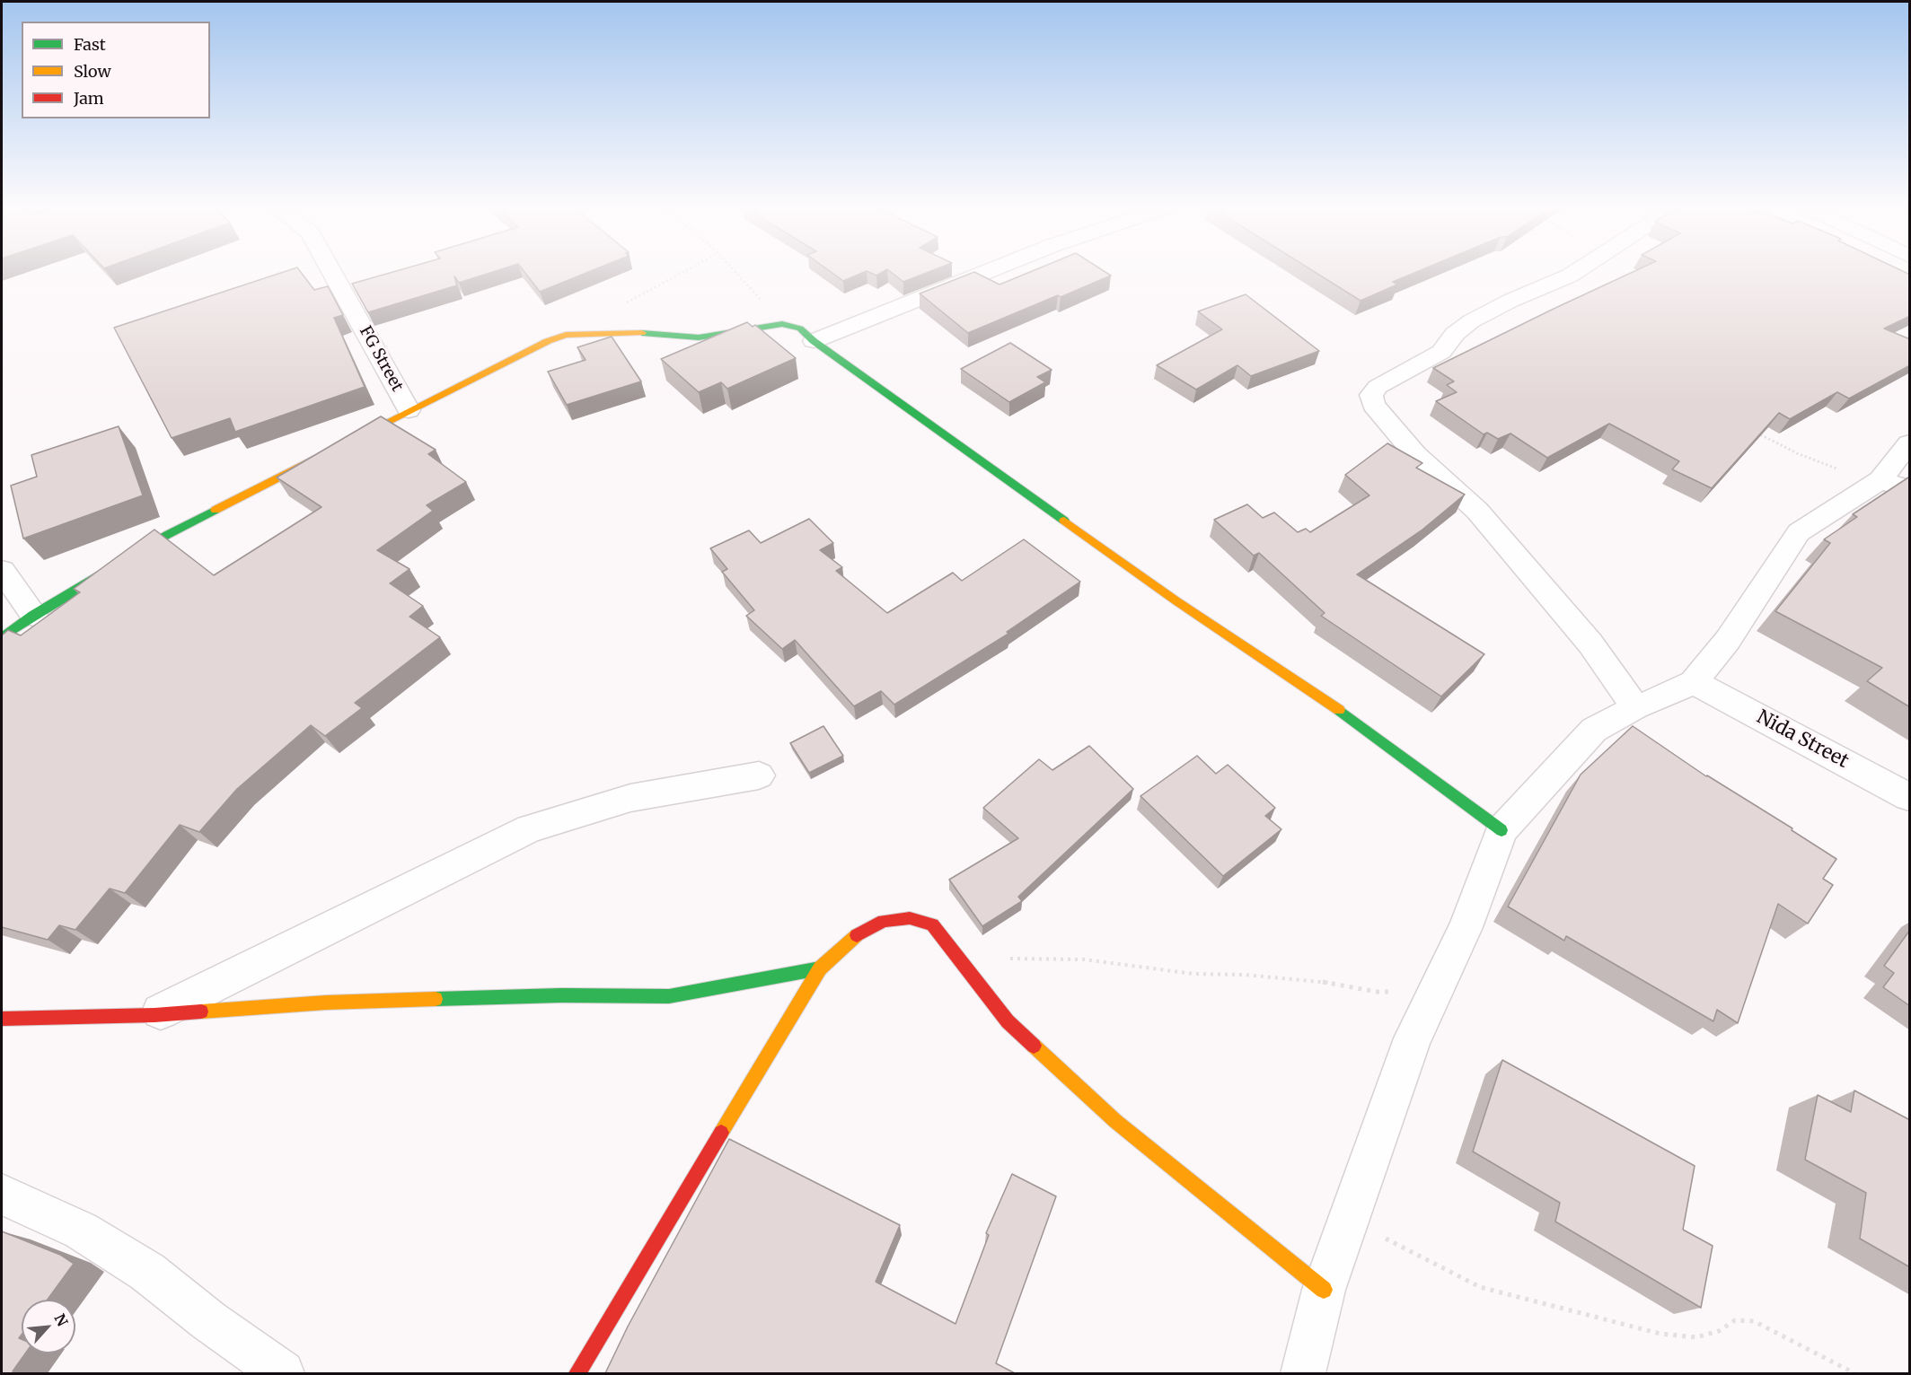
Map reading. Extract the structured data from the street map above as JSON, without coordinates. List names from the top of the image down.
{
  "streets": {
    "street": ["FG Street", "Nida Street"]
  },
  "legend": ["Fast", "Slow", "Jam"],
  "north": "top right"
}
